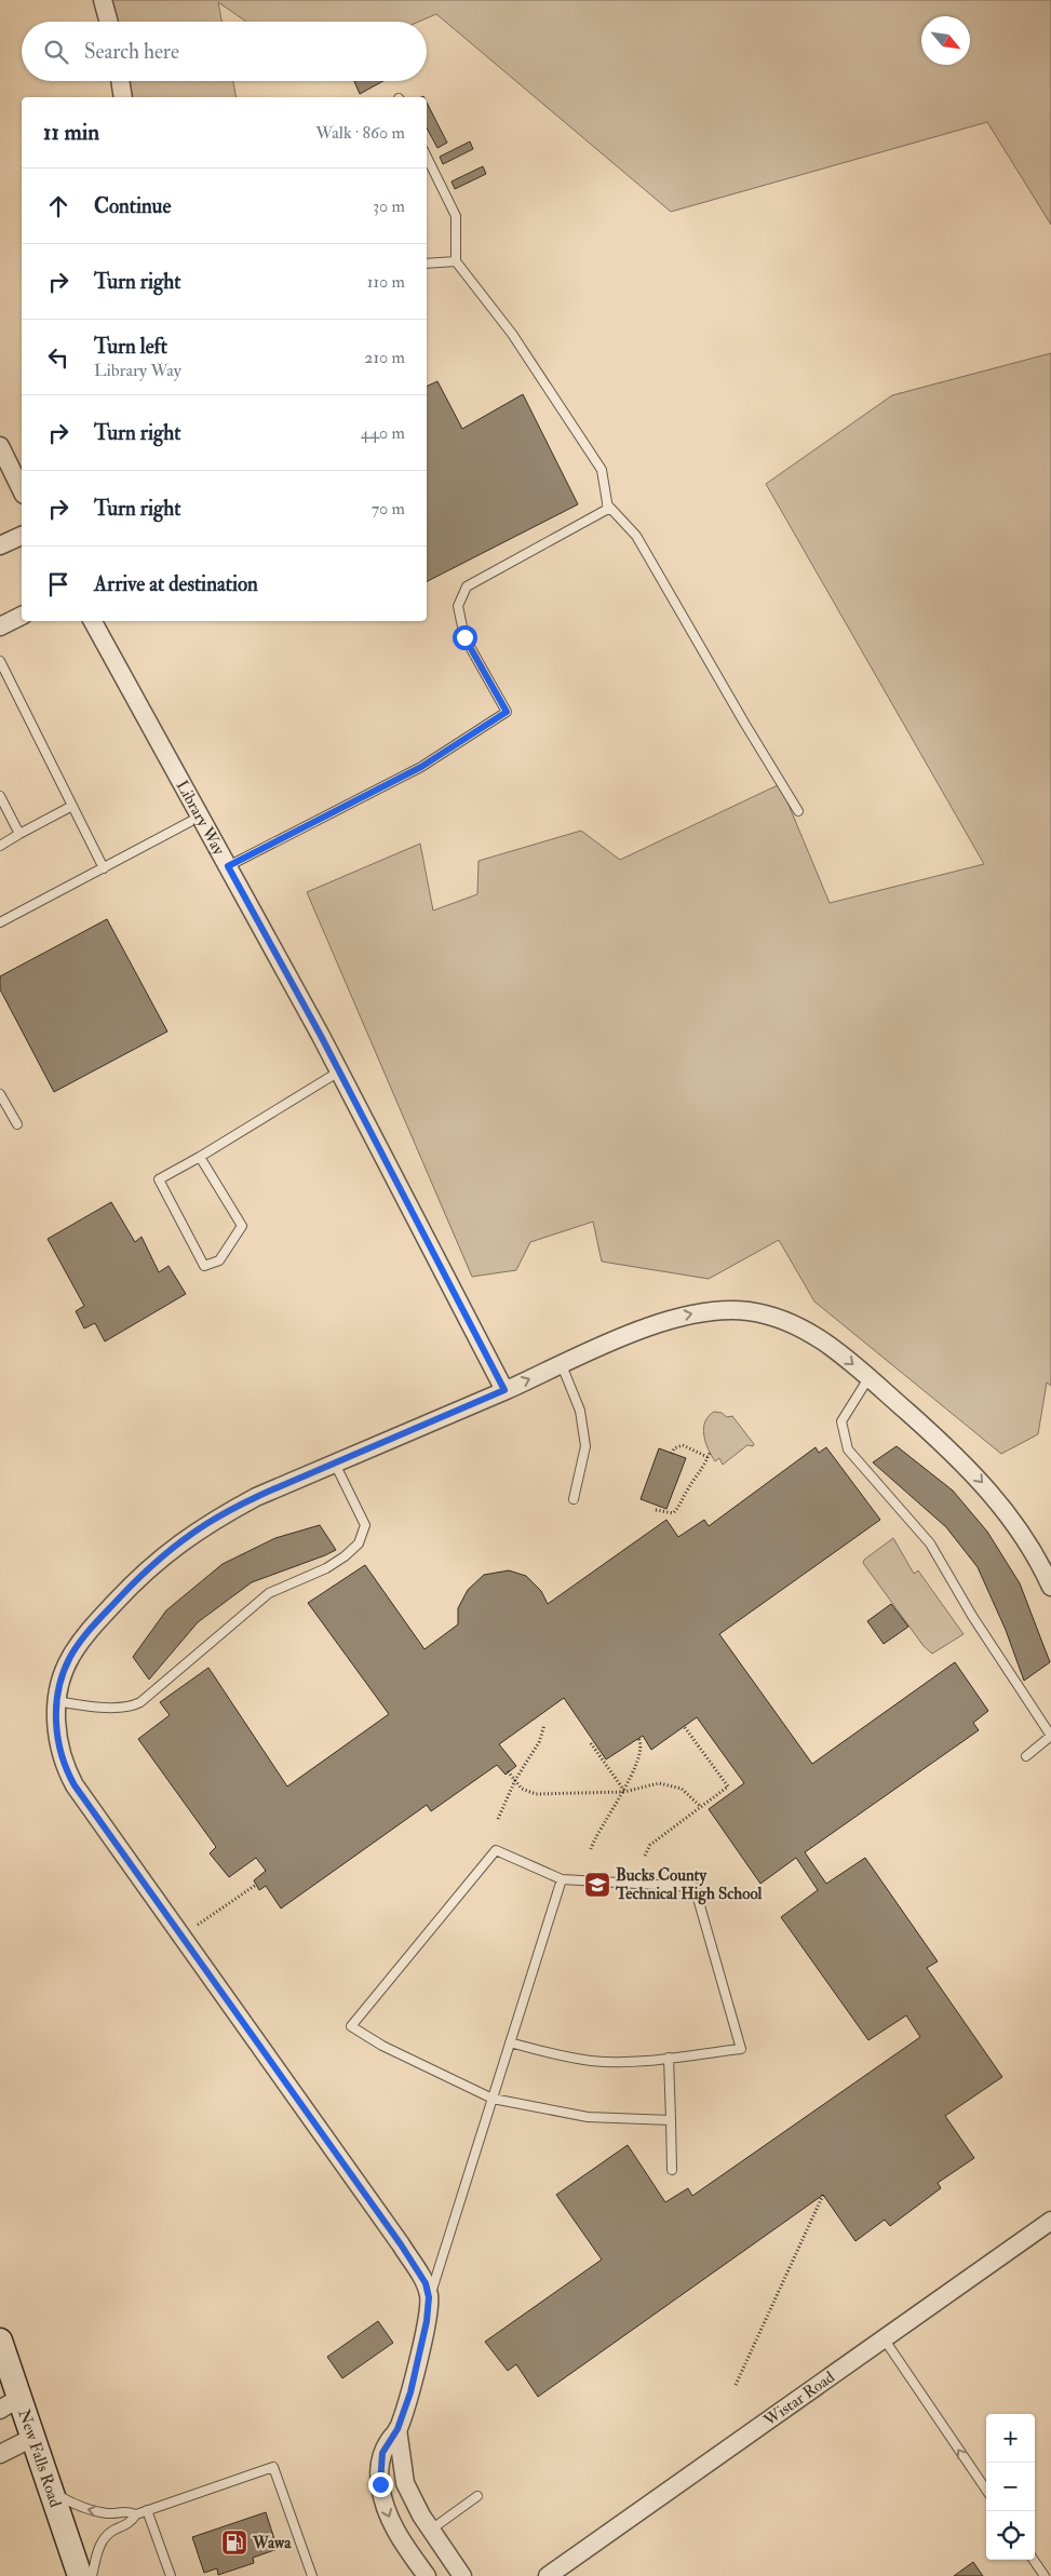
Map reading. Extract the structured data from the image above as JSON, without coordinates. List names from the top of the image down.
{
  "streets": {
    "main road": ["New Falls Road"],
    "street": ["Library Way", "Wistar Road"]
  },
  "places": {
    "school or university": ["Bucks County Technical High School"],
    "fuel station": ["Wawa"]
  },
  "north": "bottom right",
  "page": {
    "search": "Search here",
    "heading": ["11 min", "Walk · 860 m"],
    "list": [
      ["Continue", "30 m"],
      ["Turn right", "110 m"],
      ["Turn left", "Library Way", "210 m"],
      ["Turn right", "440 m"],
      ["Turn right", "70 m"],
      "Arrive at destination"
    ],
    "map_buttons": ["+", "−"]
  }
}
